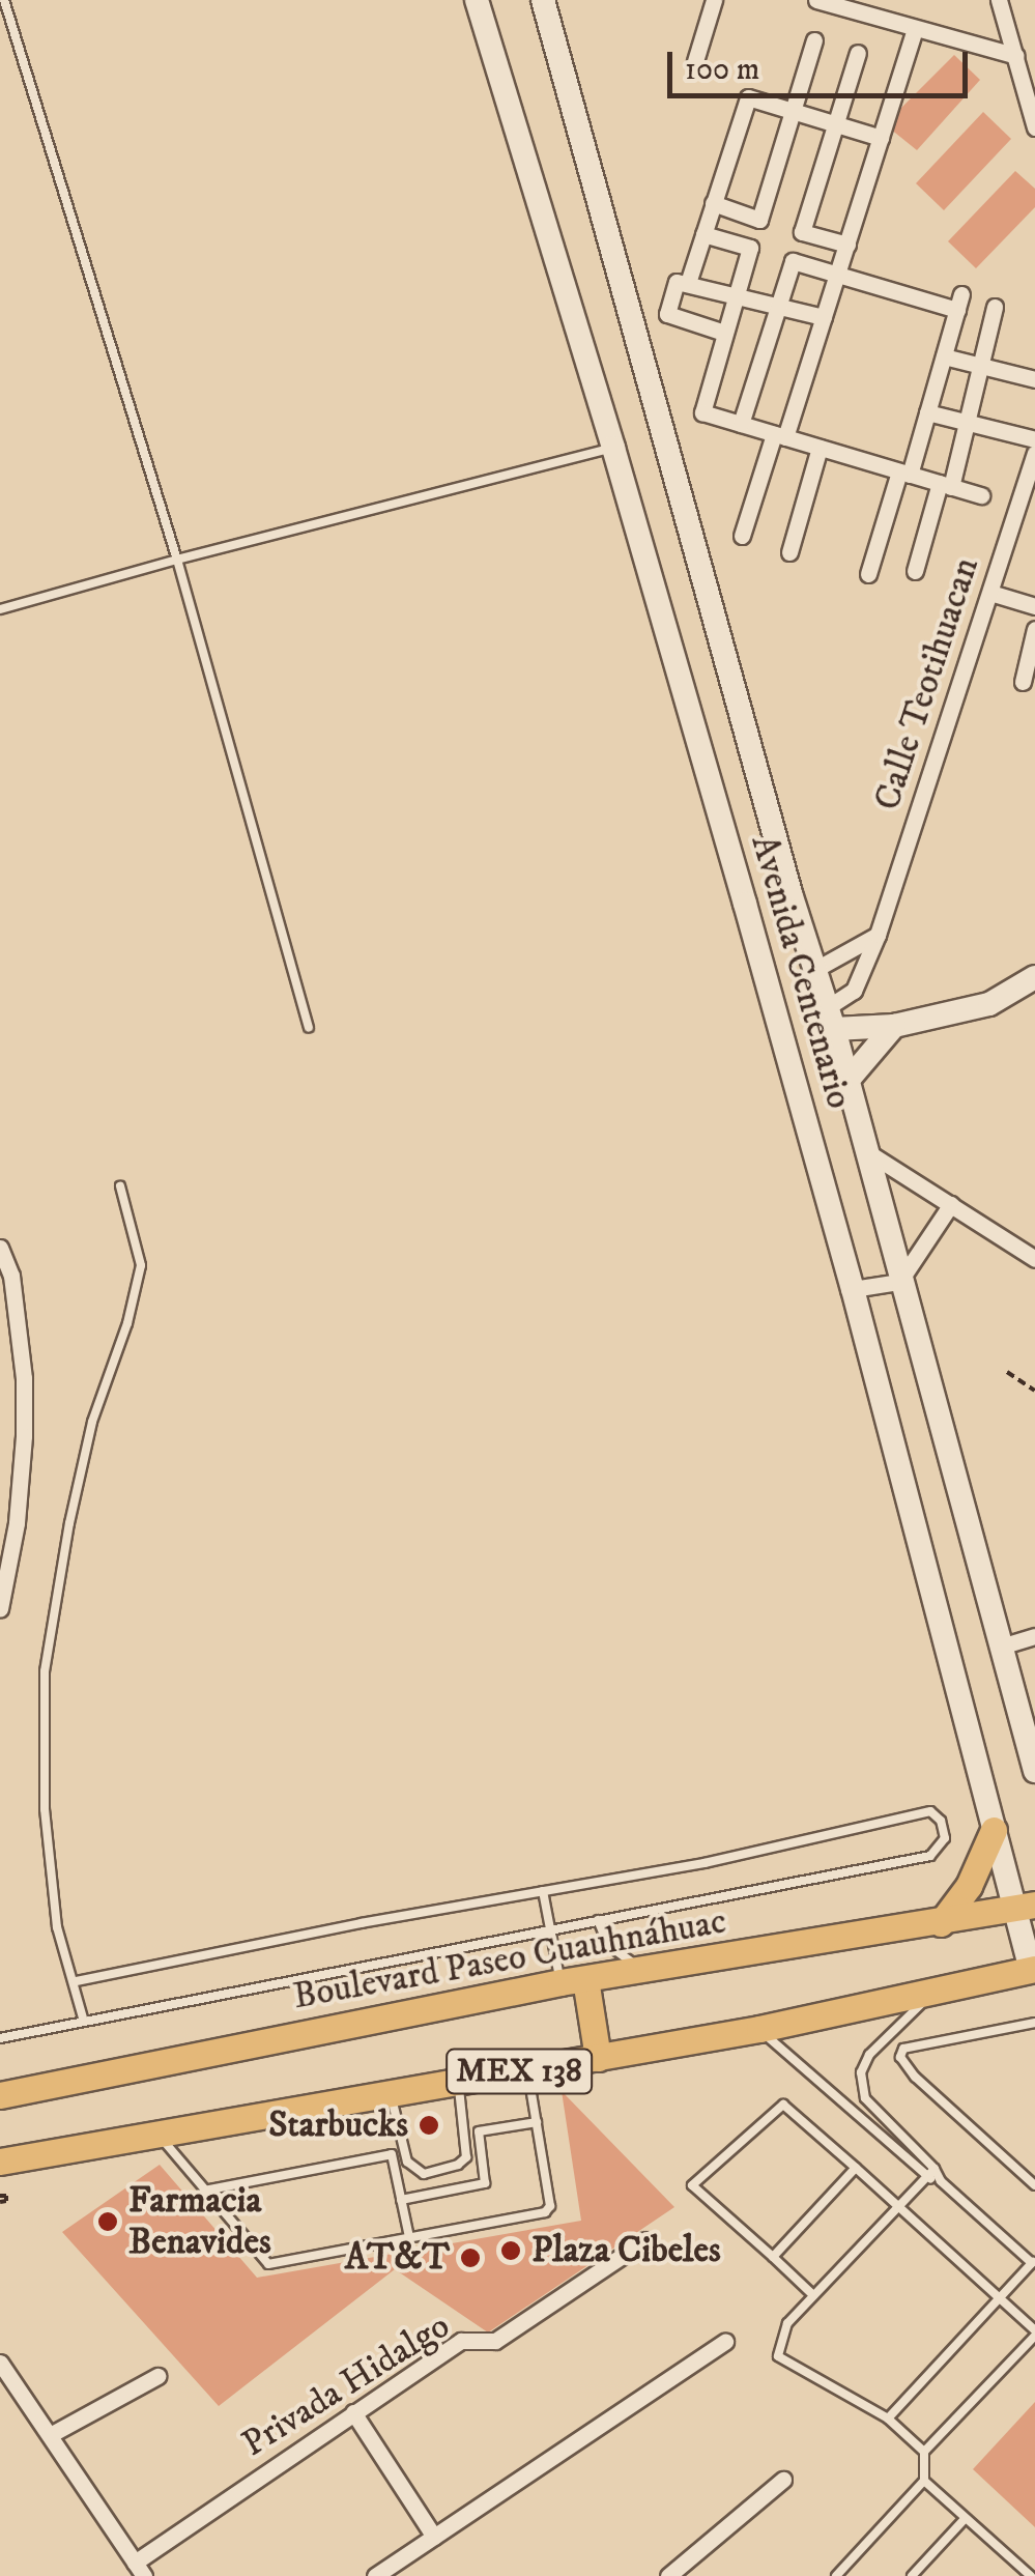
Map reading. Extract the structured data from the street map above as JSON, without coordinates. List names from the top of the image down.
{
  "streets": {
    "main road": ["Boulevard Paseo Cuauhnáhuac", "MEX 138"],
    "street": ["Calle Teotihuacan", "Avenida Centenario", "Privada Hidalgo"]
  },
  "crossings": [
    ["Calle Teotihuacan", "Avenida Centenario"],
    ["Avenida Centenario", "Boulevard Paseo Cuauhnáhuac"],
    ["Avenida Centenario", "MEX 138"]
  ],
  "places": [
    "Starbucks",
    "Farmacia Benavides",
    "Plaza Cibeles",
    "AT&T"
  ],
  "scale_bar": "100 m"
}
